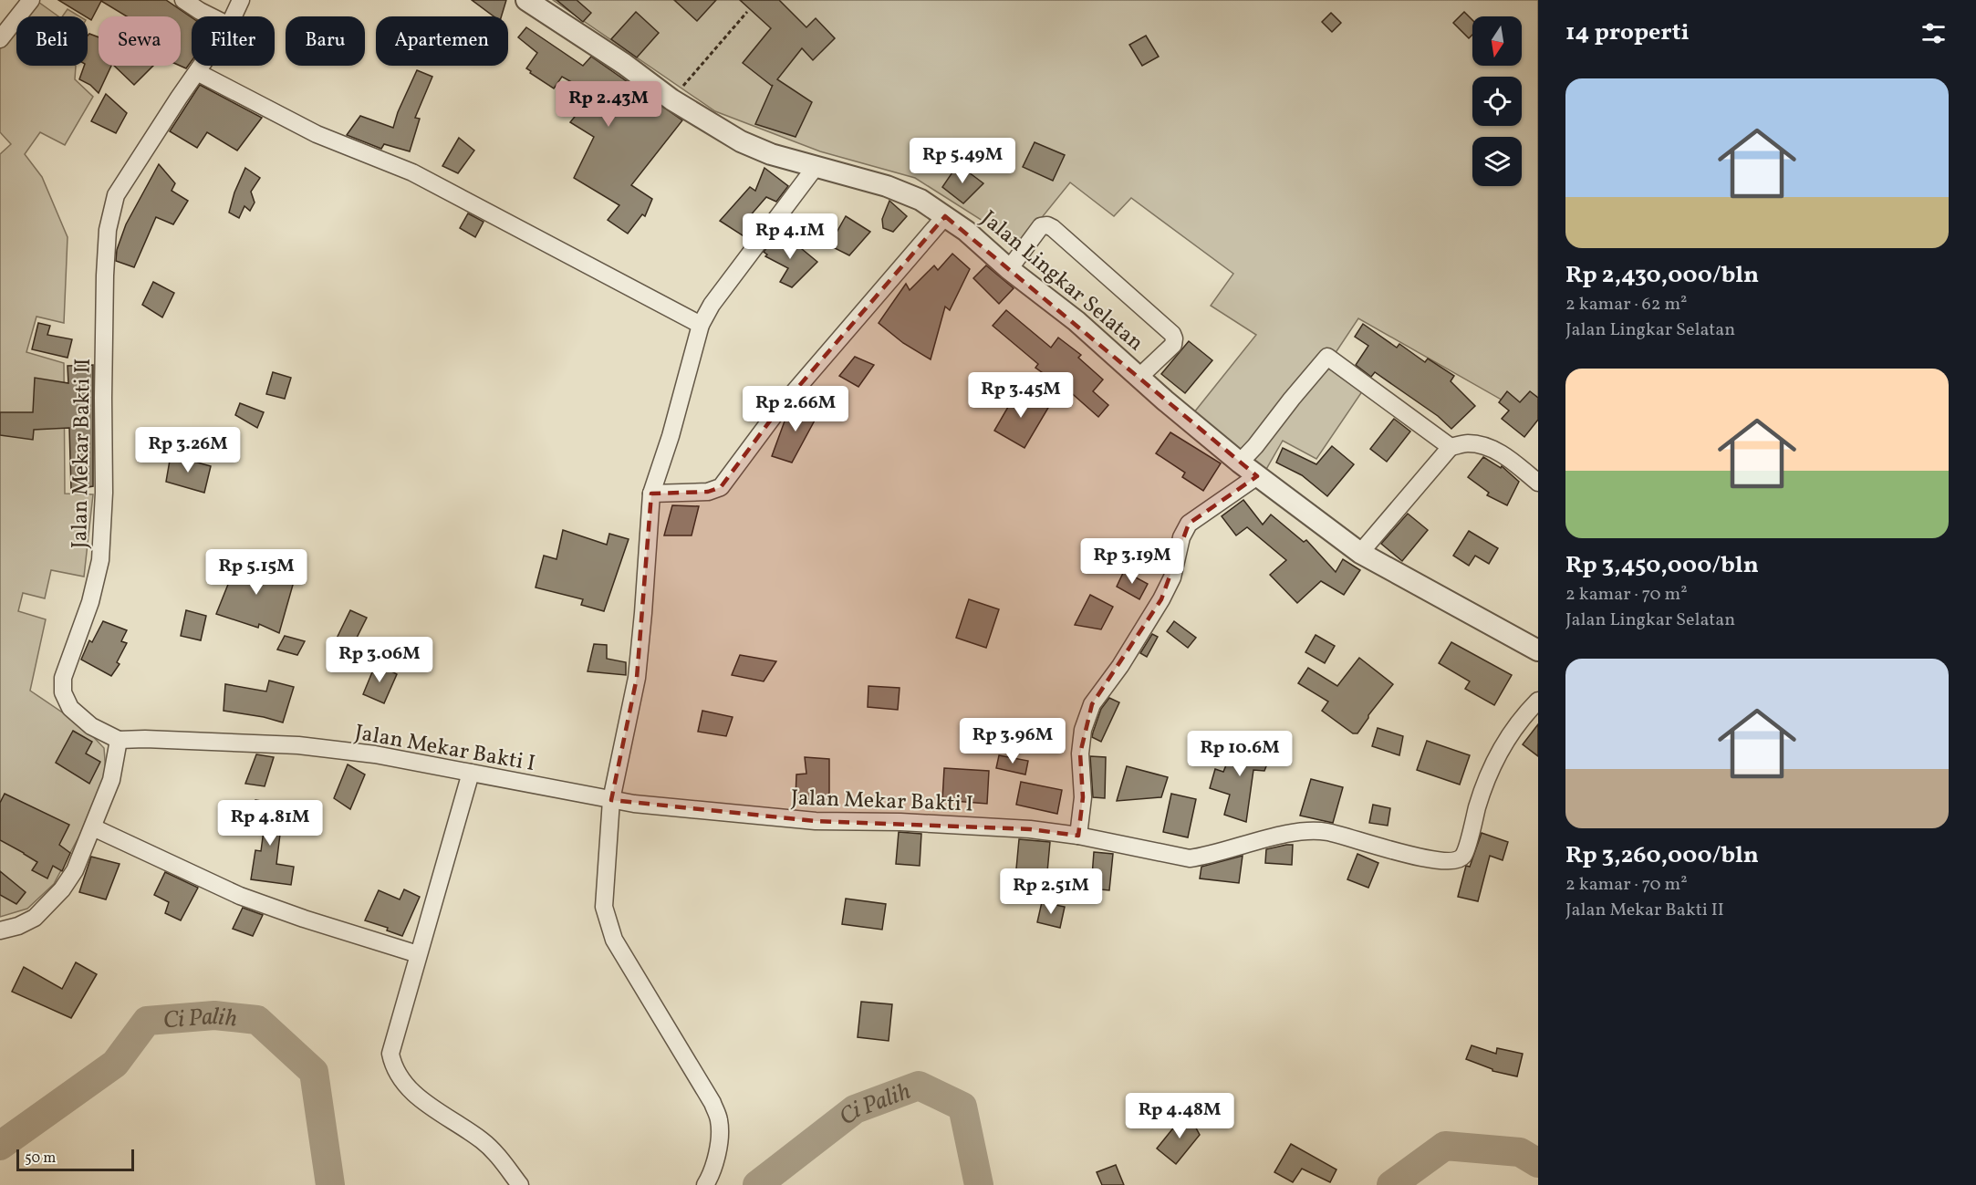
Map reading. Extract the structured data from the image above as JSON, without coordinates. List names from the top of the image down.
{
  "streets": {
    "street": ["Jalan Lingkar Selatan", "Jalan Mekar Bakti II", "Jalan Mekar Bakti I"]
  },
  "crossings": [
    ["Jalan Mekar Bakti II", "Jalan Mekar Bakti I"]
  ],
  "water": ["Ci Palih"],
  "scale_bar": "50 m",
  "north": "bottom",
  "page": {
    "heading": "14 properti",
    "chip": [
      "Beli",
      "Sewa",
      "Filter",
      "Baru",
      "Apartemen"
    ],
    "list": [
      {
        "name": "Rp 2,430,000/bln",
        "note": "2 kamar · 62 m² · Jalan Lingkar Selatan"
      },
      {
        "name": "Rp 3,450,000/bln",
        "note": "2 kamar · 70 m² · Jalan Lingkar Selatan"
      },
      {
        "name": "Rp 3,260,000/bln",
        "note": "2 kamar · 70 m² · Jalan Mekar Bakti II"
      }
    ],
    "price": [
      "Rp 2.43M",
      "Rp 5.49M",
      "Rp 4.1M",
      "Rp 3.45M",
      "Rp 2.66M",
      "Rp 3.26M",
      "Rp 3.19M",
      "Rp 5.15M",
      "Rp 3.06M",
      "Rp 3.96M",
      "Rp 10.6M",
      "Rp 4.81M",
      "Rp 2.51M",
      "Rp 4.48M"
    ],
    "scale": "50 m"
  }
}
